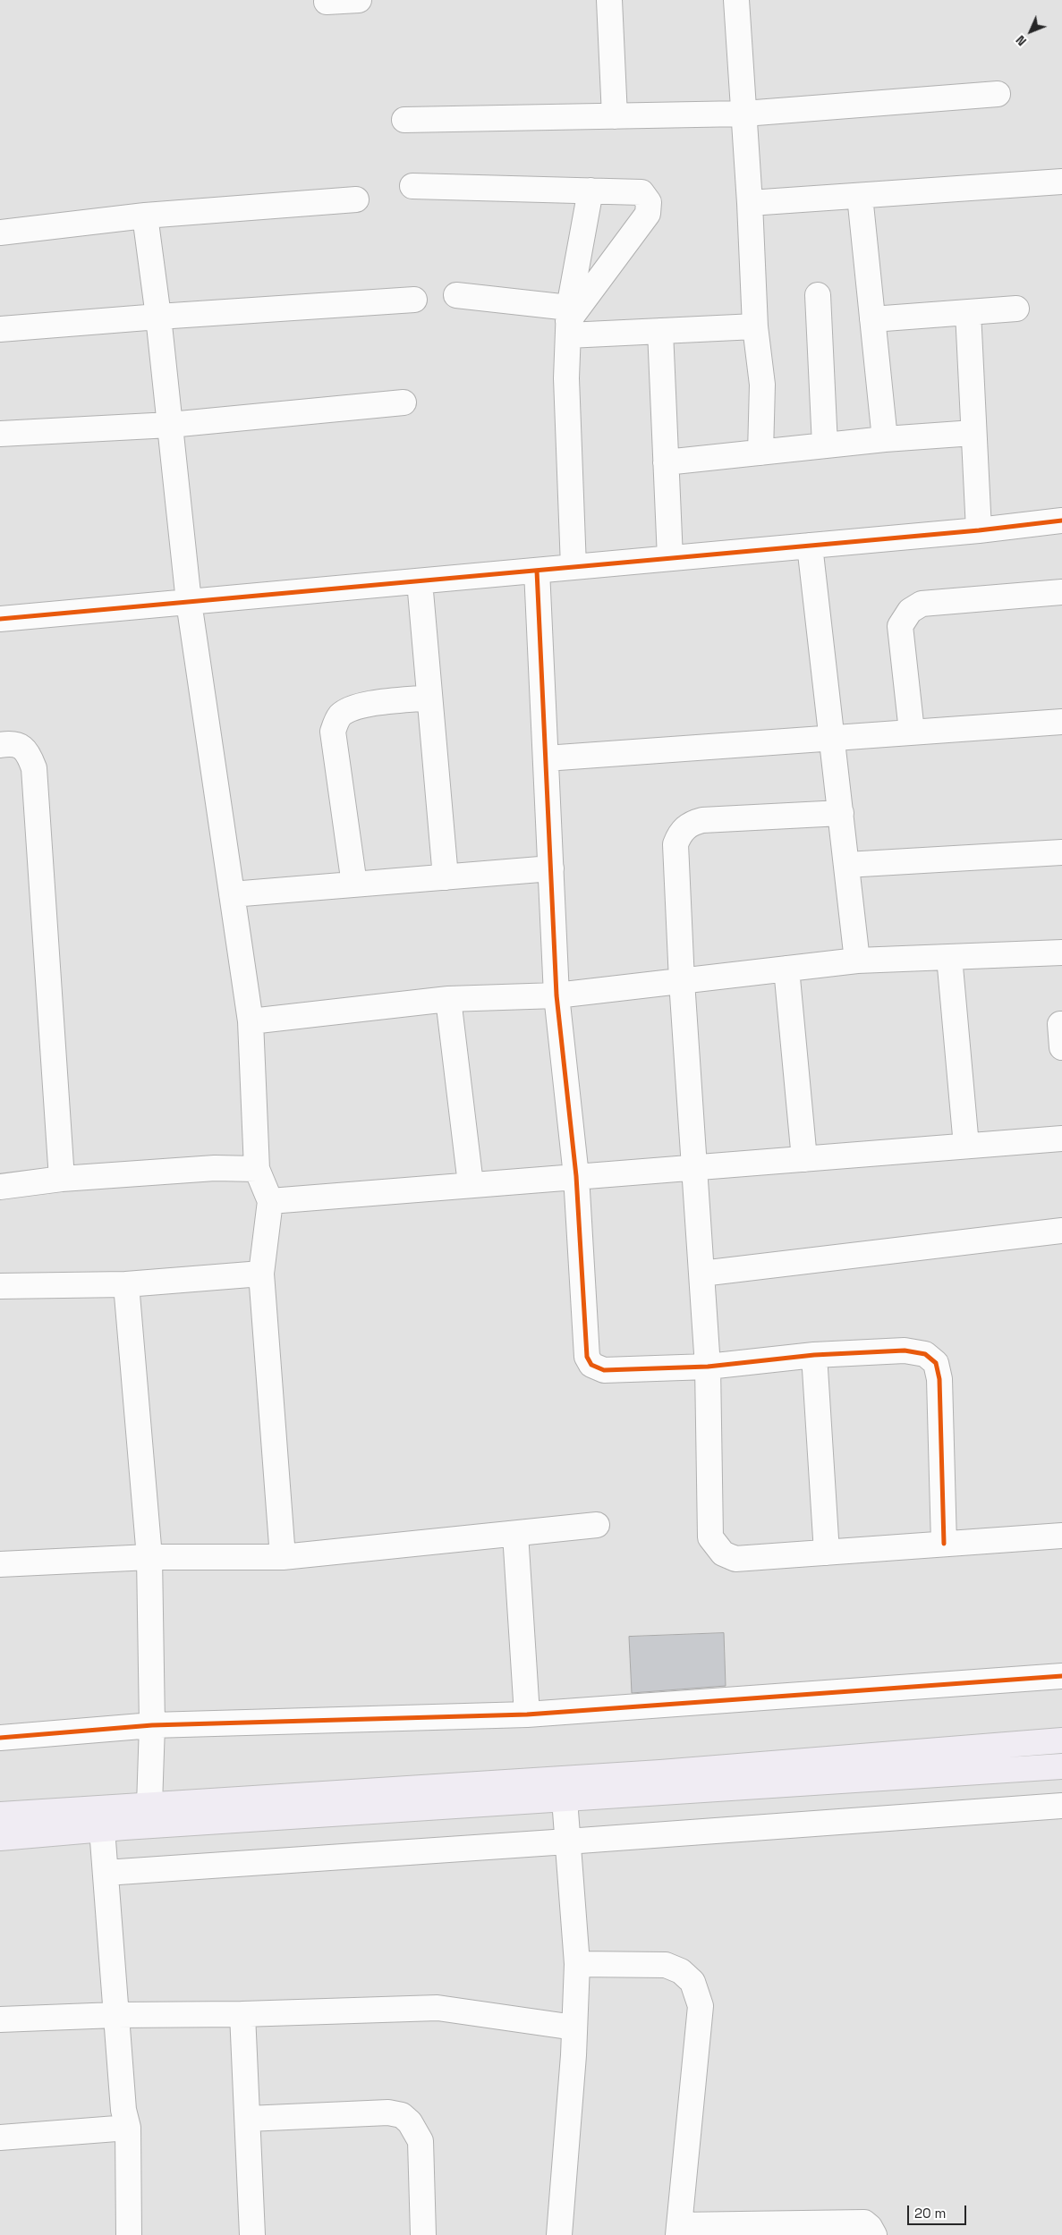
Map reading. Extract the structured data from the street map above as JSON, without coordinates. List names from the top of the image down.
{
  "scale_bar": "20 m",
  "north": "bottom left"
}
